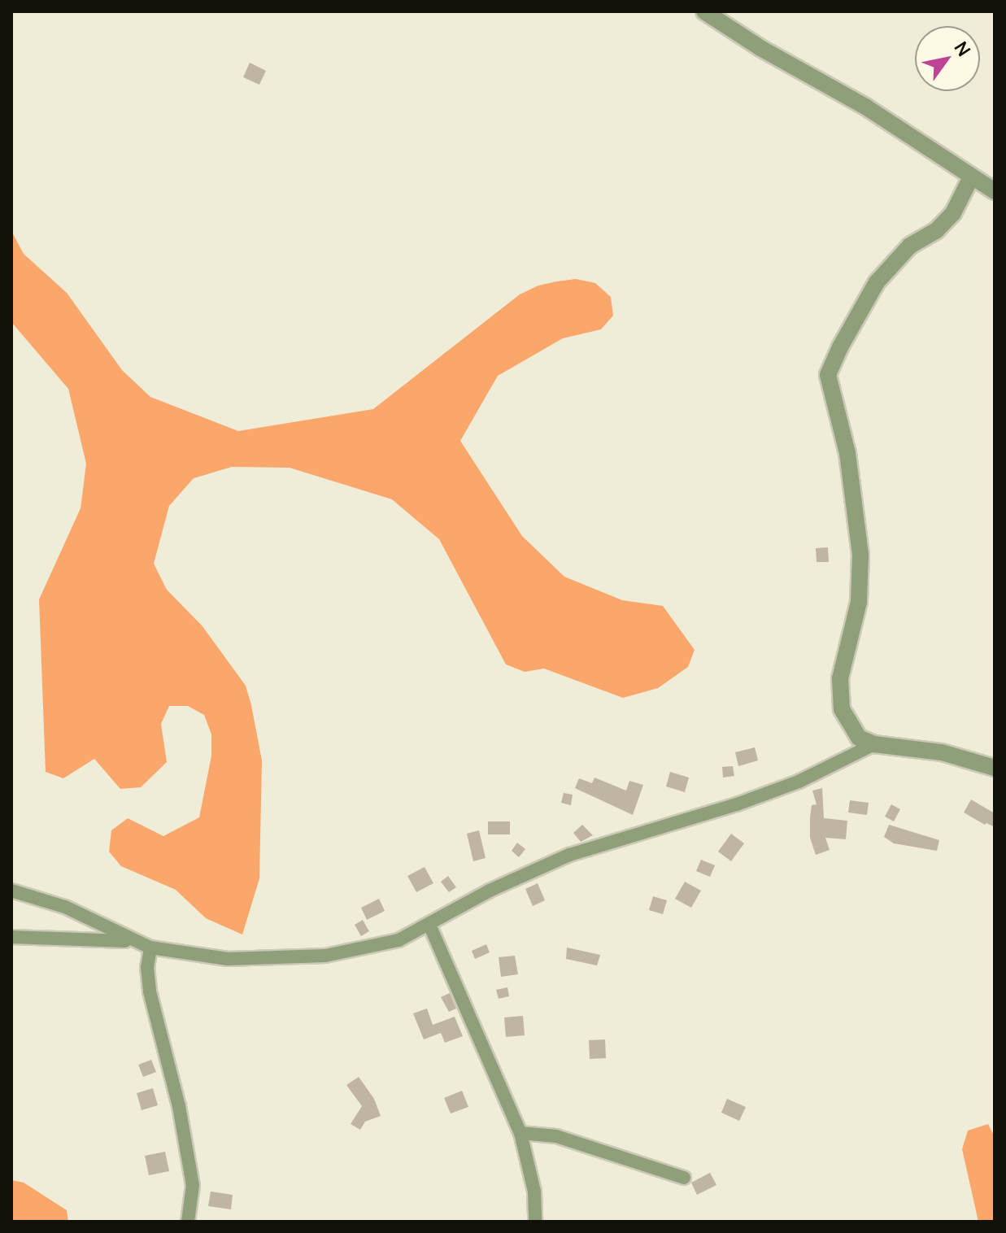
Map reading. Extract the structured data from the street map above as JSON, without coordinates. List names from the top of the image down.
{
  "north": "top right"
}
